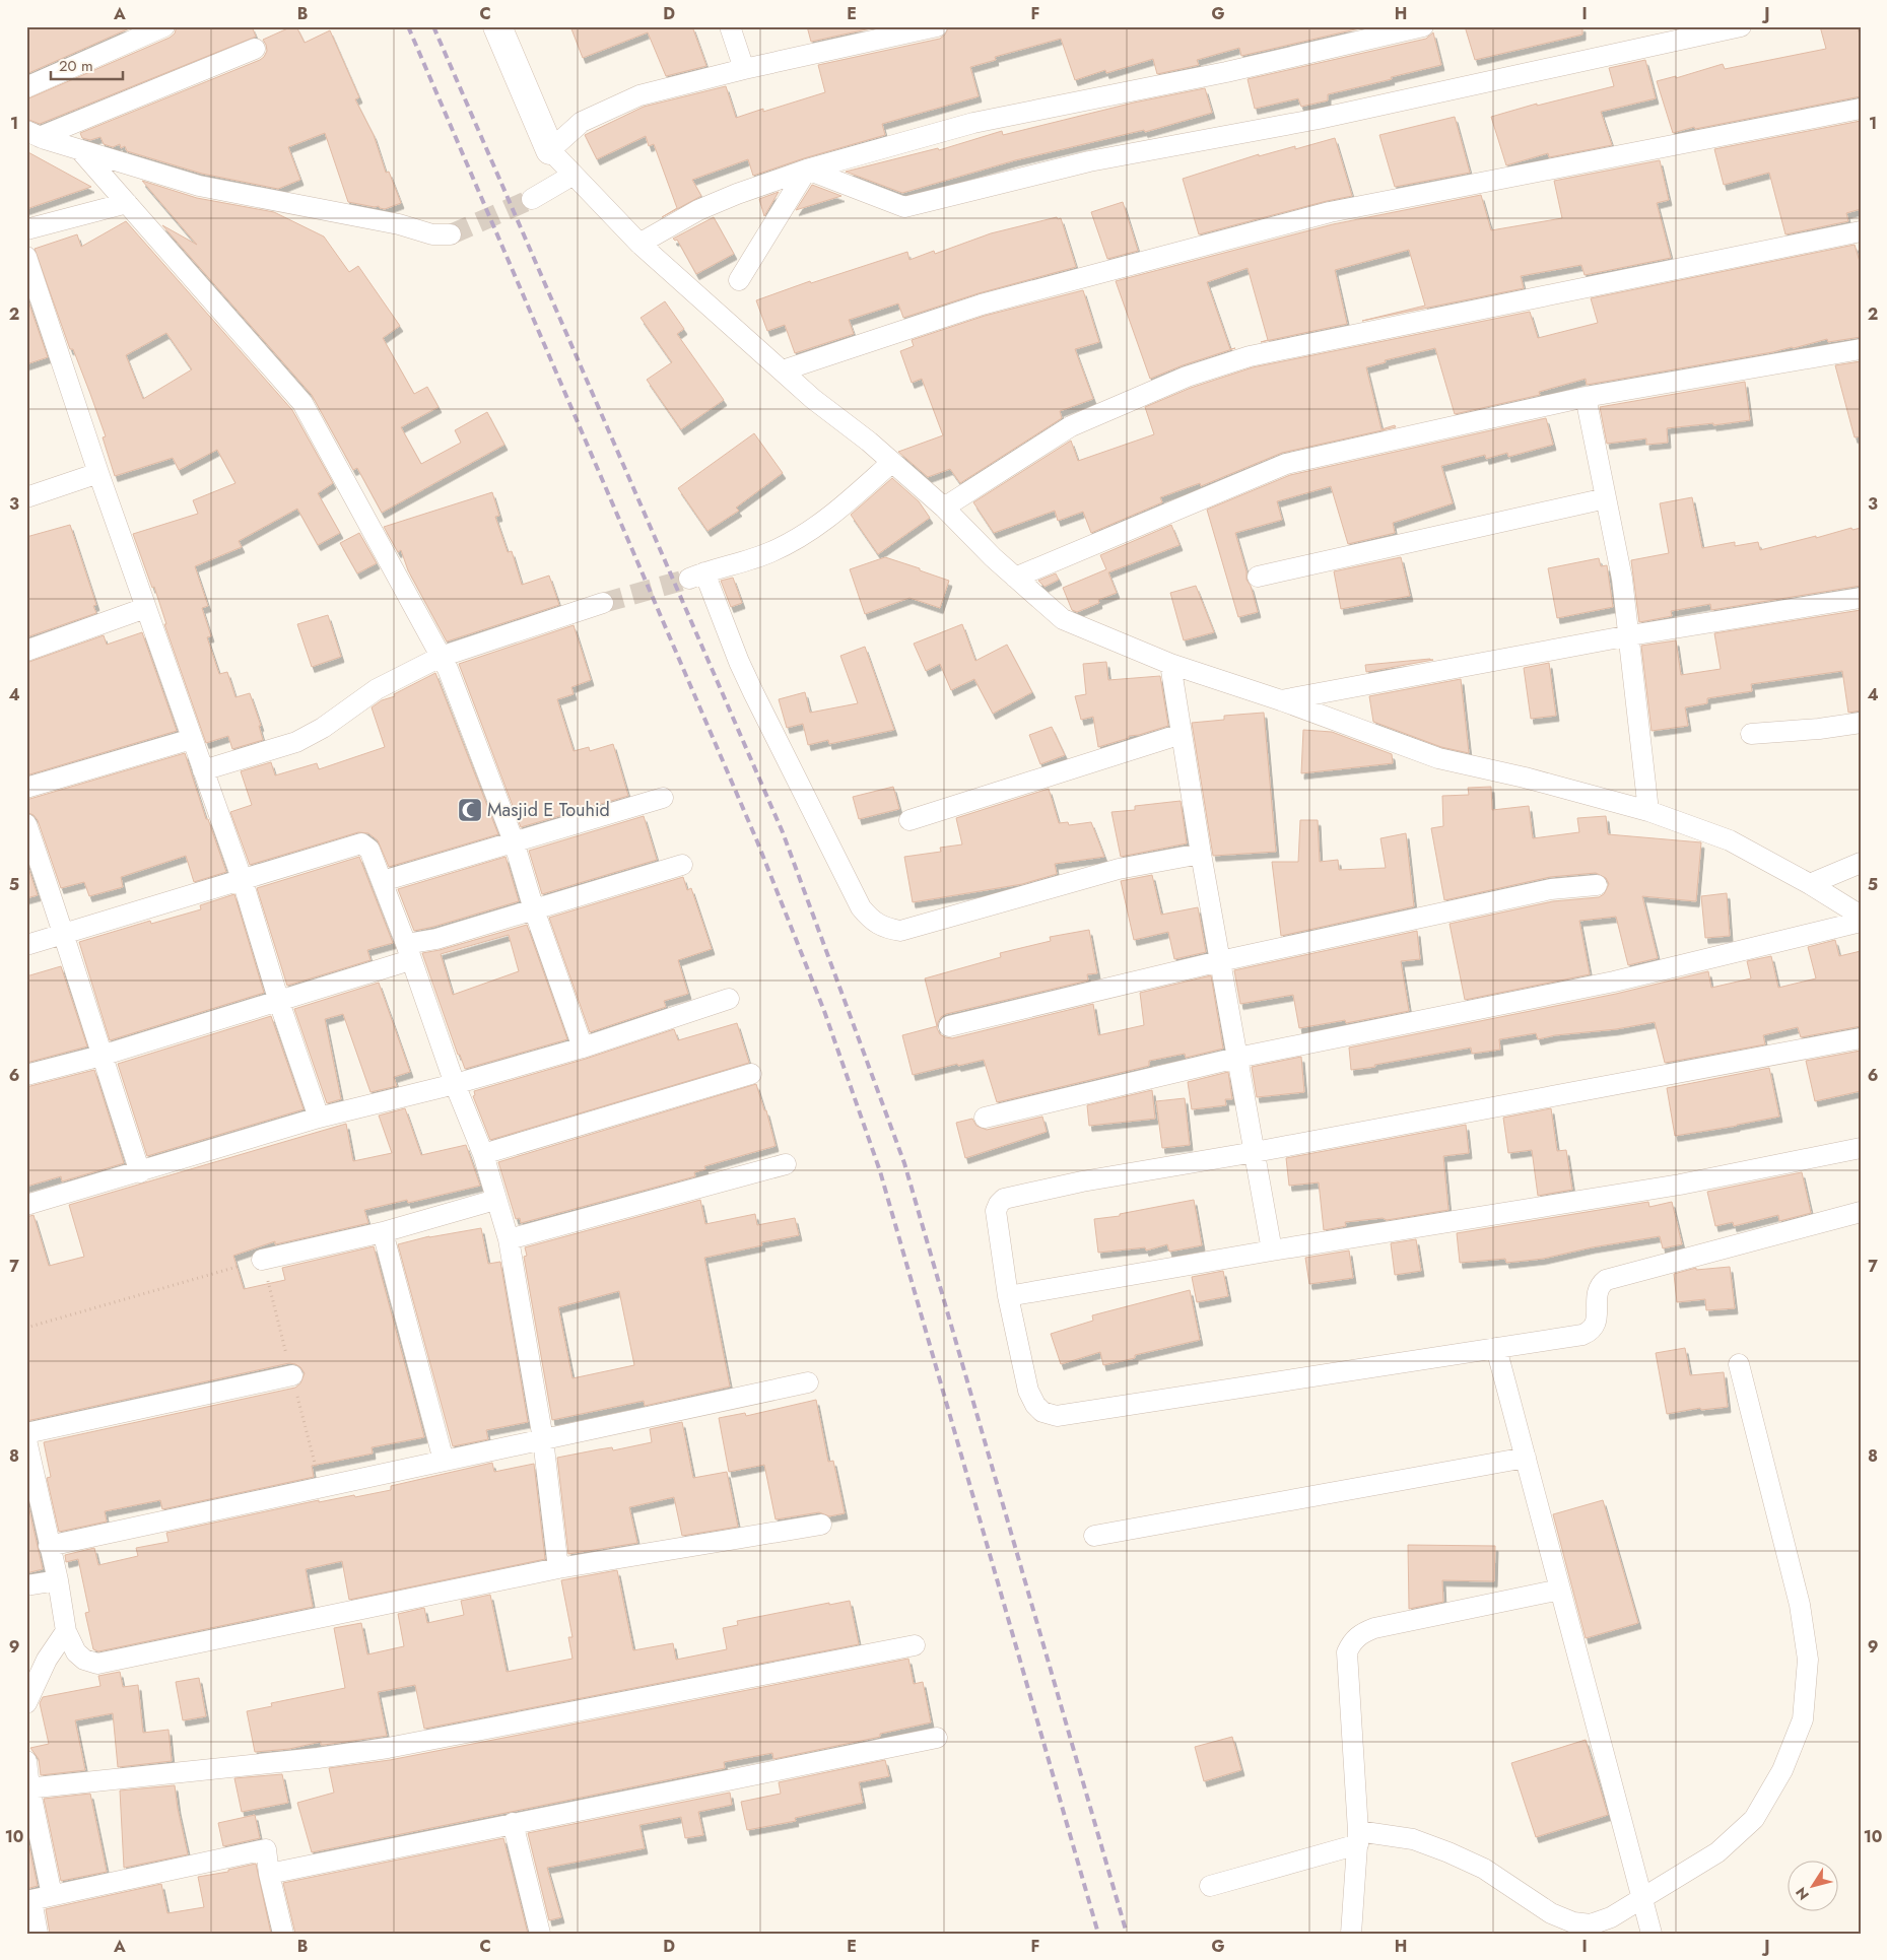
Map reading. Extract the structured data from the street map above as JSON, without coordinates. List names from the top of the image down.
{
  "places": {
    "mosque": ["Masjid E Touhid"]
  },
  "scale_bar": "20 m",
  "north": "bottom left",
  "grid": {
    "columns": [
      "A",
      "B",
      "C",
      "D",
      "E",
      "F",
      "G",
      "H",
      "I",
      "J"
    ],
    "rows": [
      "1",
      "2",
      "3",
      "4",
      "5",
      "6",
      "7",
      "8",
      "9",
      "10"
    ]
  }
}
